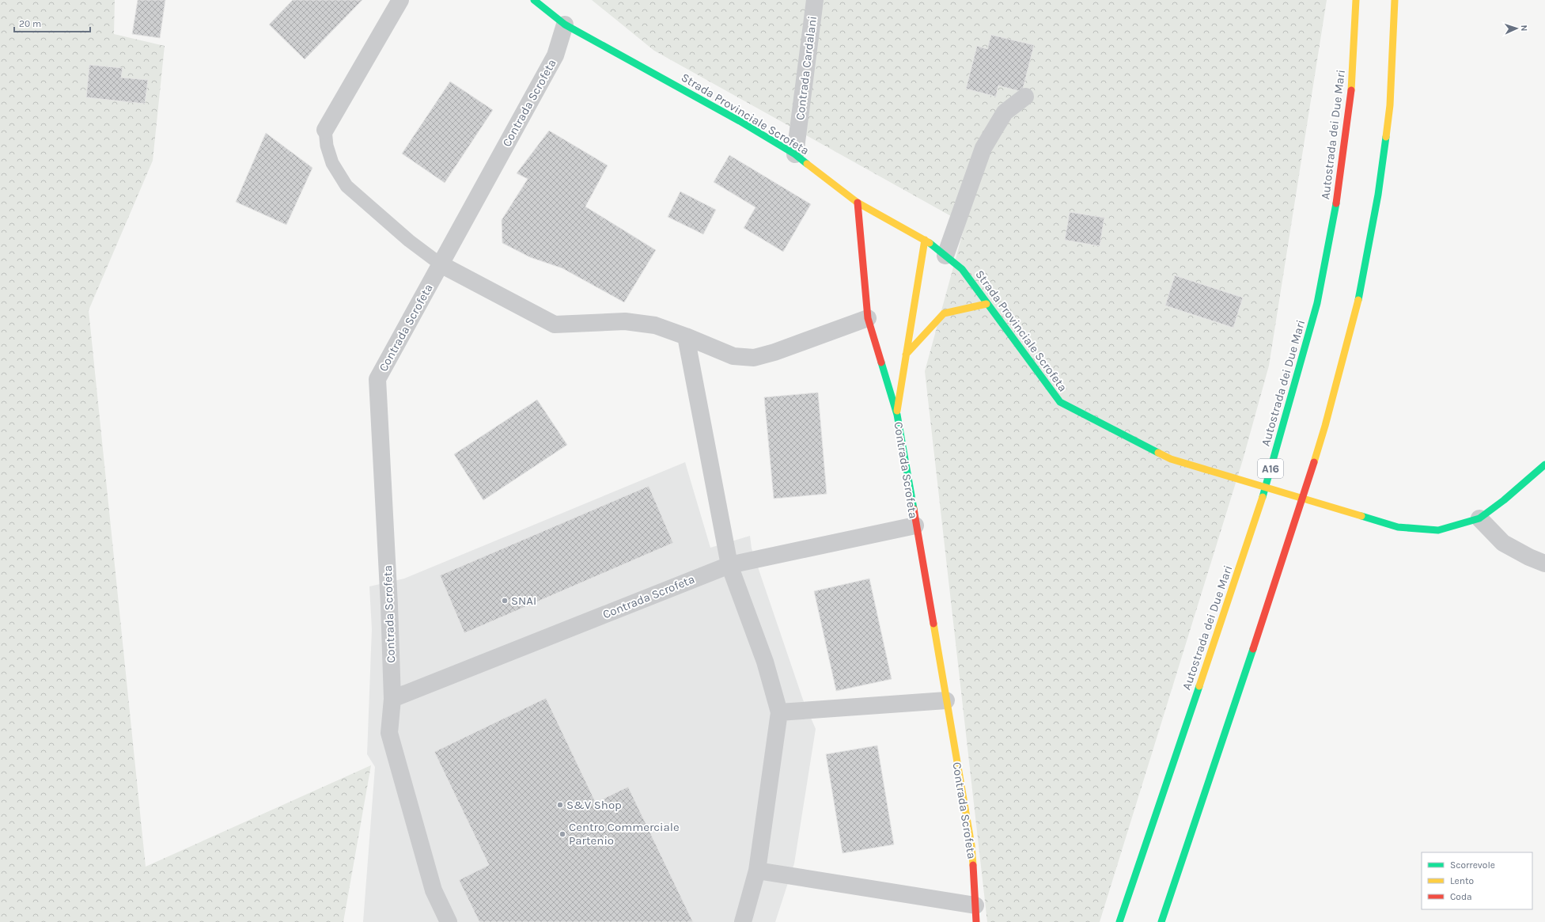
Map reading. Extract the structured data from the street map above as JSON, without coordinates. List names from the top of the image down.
{
  "streets": {
    "main road": [
      "Contrada Scrofeta",
      "Strada Provinciale Scrofeta",
      "Autostrada dei Due Mari",
      "A16"
    ],
    "street": ["Contrada Cardalani"]
  },
  "crossings": [
    ["Contrada Cardalani", "Strada Provinciale Scrofeta"],
    ["Contrada Scrofeta", "Strada Provinciale Scrofeta"]
  ],
  "places": ["SNAI", "S&V Shop", "Centro Commerciale Partenio"],
  "legend": ["Scorrevole", "Lento", "Coda"],
  "scale_bar": "20 m",
  "north": "right"
}
